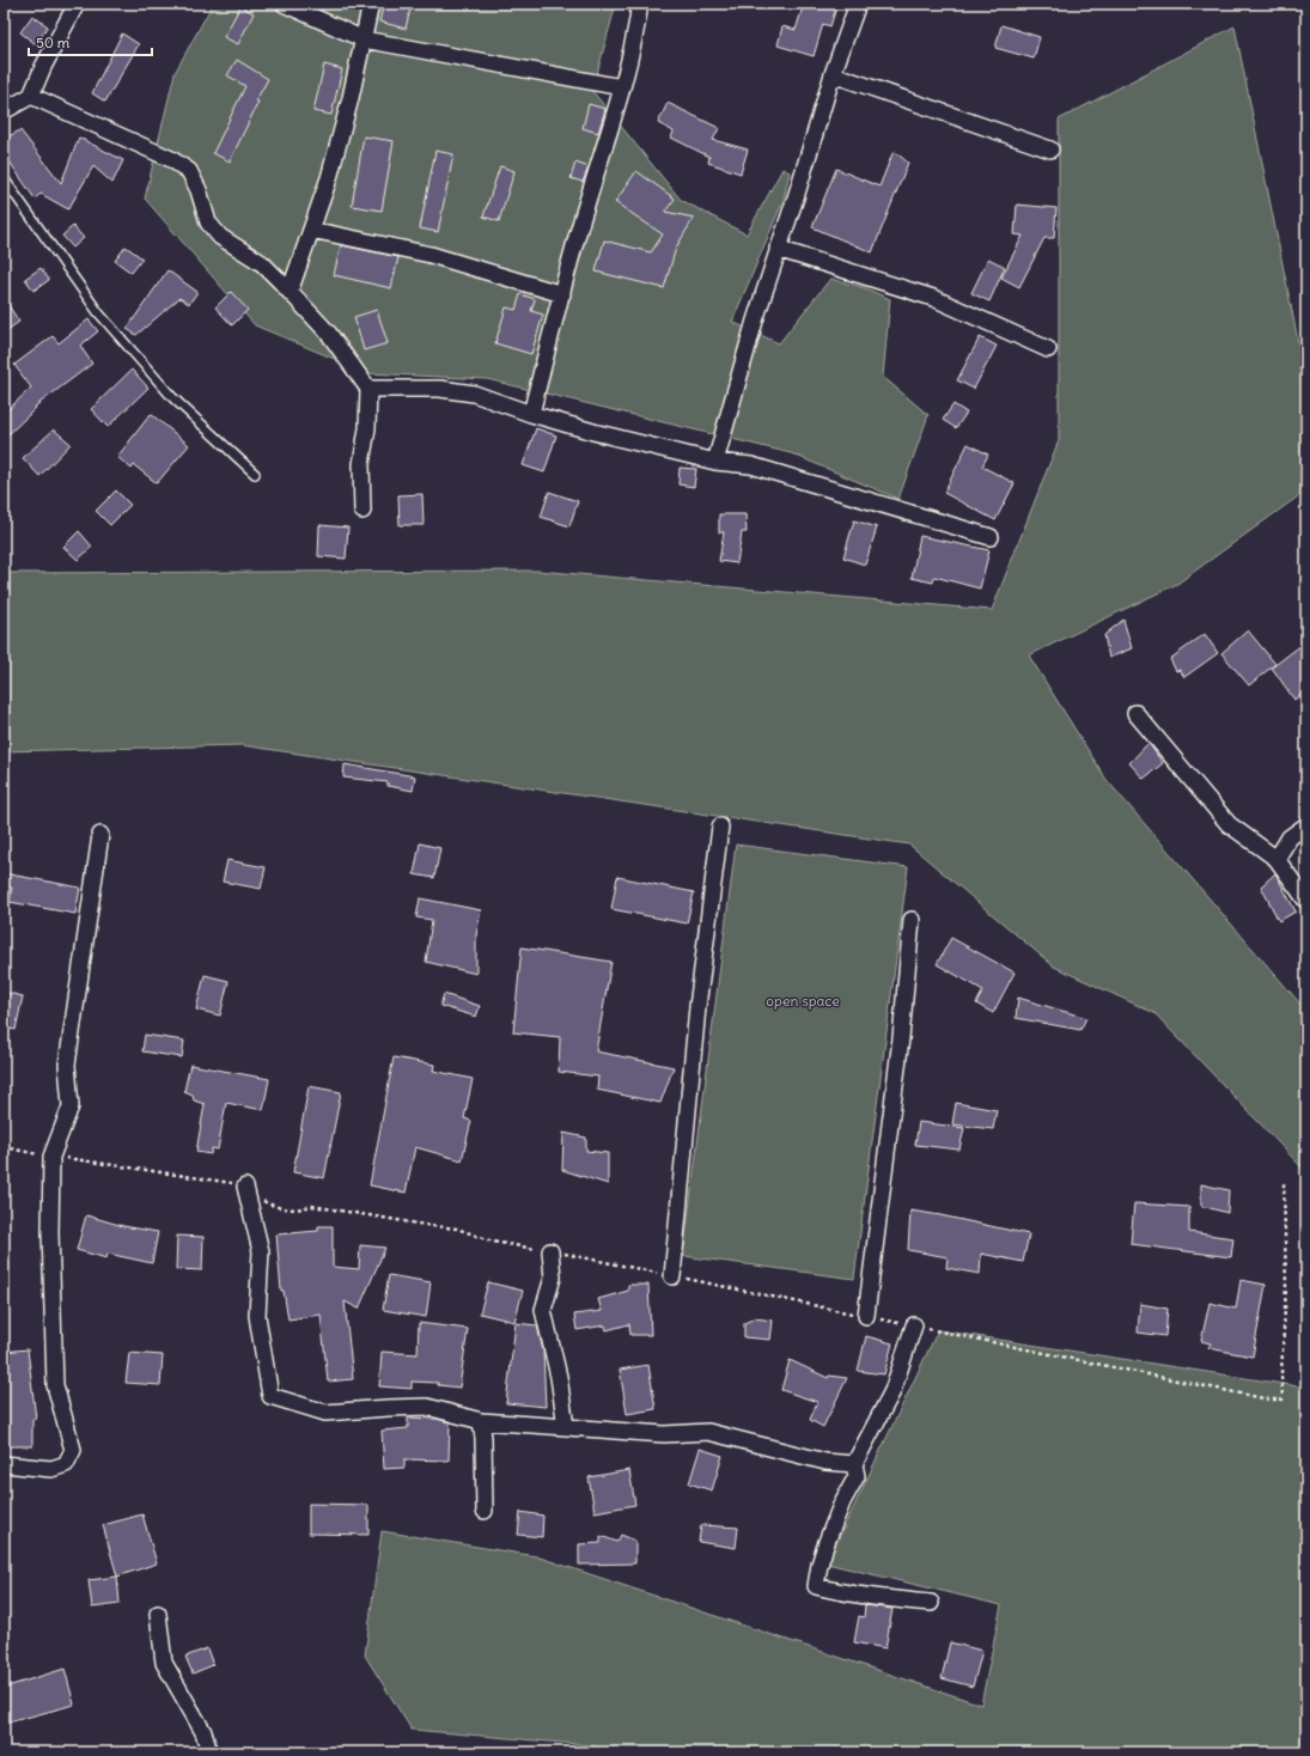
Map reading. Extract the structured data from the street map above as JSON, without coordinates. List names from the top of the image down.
{
  "parks": ["open space"],
  "scale_bar": "50 m"
}
